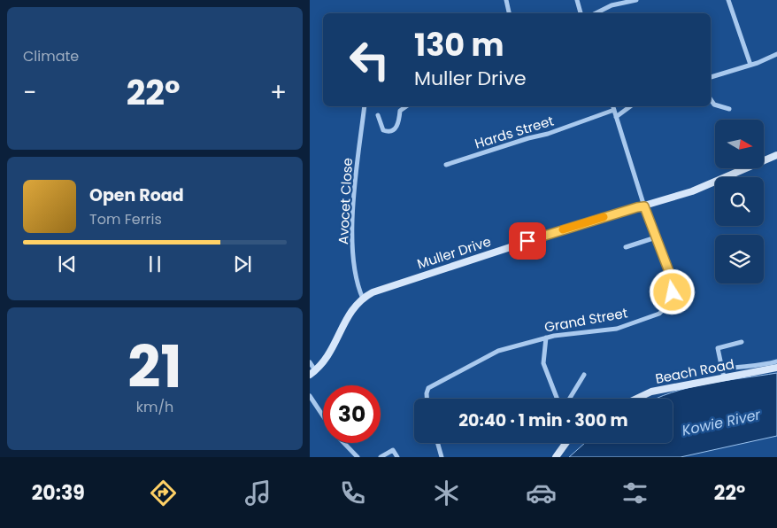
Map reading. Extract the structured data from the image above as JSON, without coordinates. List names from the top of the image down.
{
  "streets": {
    "street": [
      "Hards Street",
      "Avocet Close",
      "Muller Drive",
      "Grand Street",
      "Beach Road"
    ]
  },
  "crossings": [
    ["Hards Street", "Grand Street"],
    ["Avocet Close", "Muller Drive"],
    ["Muller Drive", "Grand Street"]
  ],
  "water": ["Kowie River"],
  "north": "right",
  "page": {
    "tile": [
      "Climate",
      ["21", "km/h"]
    ],
    "turn": ["130 m", "Muller Drive"],
    "heat": ["−", "22°", "+"],
    "song": ["Open Road", "Tom Ferris"],
    "limit": "30",
    "trip": "20:40 · 1 min · 300 m",
    "tabs": ["20:39", "22°"]
  }
}
